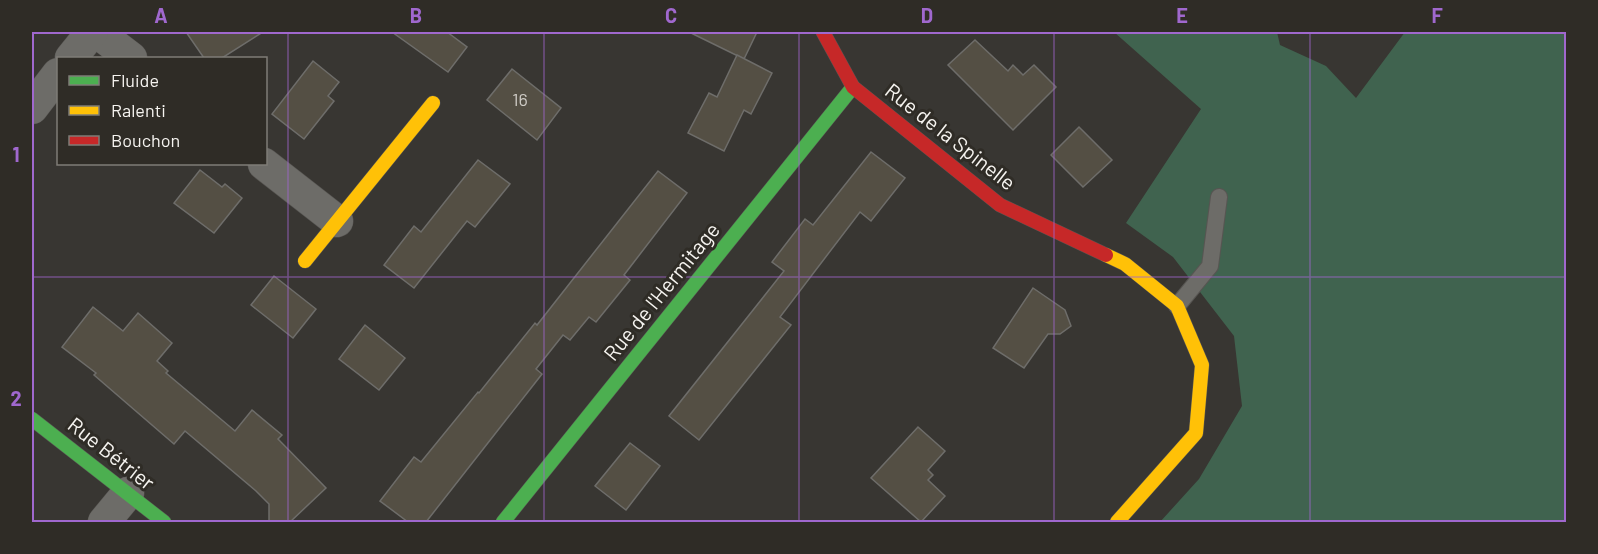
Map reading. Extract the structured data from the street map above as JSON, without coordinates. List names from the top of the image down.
{
  "streets": {
    "street": ["Rue de la Spinelle", "Rue de l'Hermitage", "Rue Bétrier"]
  },
  "crossings": [
    ["Rue de la Spinelle", "Rue de l'Hermitage"]
  ],
  "house_numbers": ["16"],
  "legend": ["Fluide", "Ralenti", "Bouchon"],
  "grid": {
    "columns": [
      "A",
      "B",
      "C",
      "D",
      "E",
      "F"
    ],
    "rows": ["1", "2"]
  }
}
